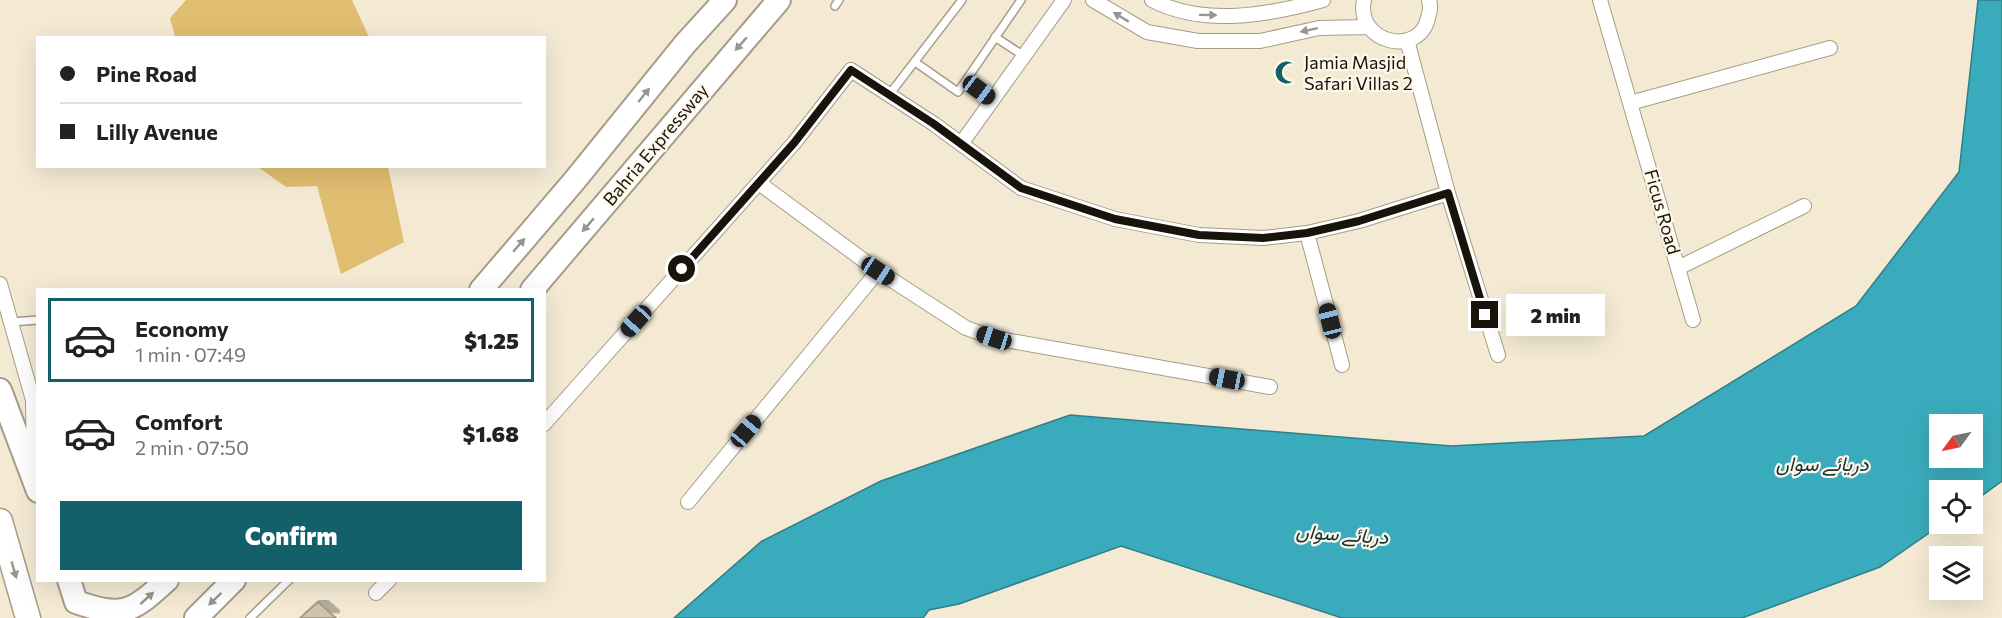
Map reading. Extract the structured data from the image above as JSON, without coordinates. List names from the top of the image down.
{
  "streets": {
    "main road": ["Bahria Expressway"],
    "street": ["Ficus Road"]
  },
  "water": ["دریائے سواں"],
  "places": {
    "mosque": ["Jamia Masjid Safari Villas 2"]
  },
  "north": "bottom left",
  "page": {
    "banner": ["Pine Road", "Lilly Avenue"],
    "bubble": "2 min",
    "list": [
      {
        "name": "Economy",
        "note": "1 min · 07:49",
        "value": "$1.25"
      },
      {
        "name": "Comfort",
        "note": "2 min · 07:50",
        "value": "$1.68"
      }
    ],
    "buttons": "Confirm"
  }
}
